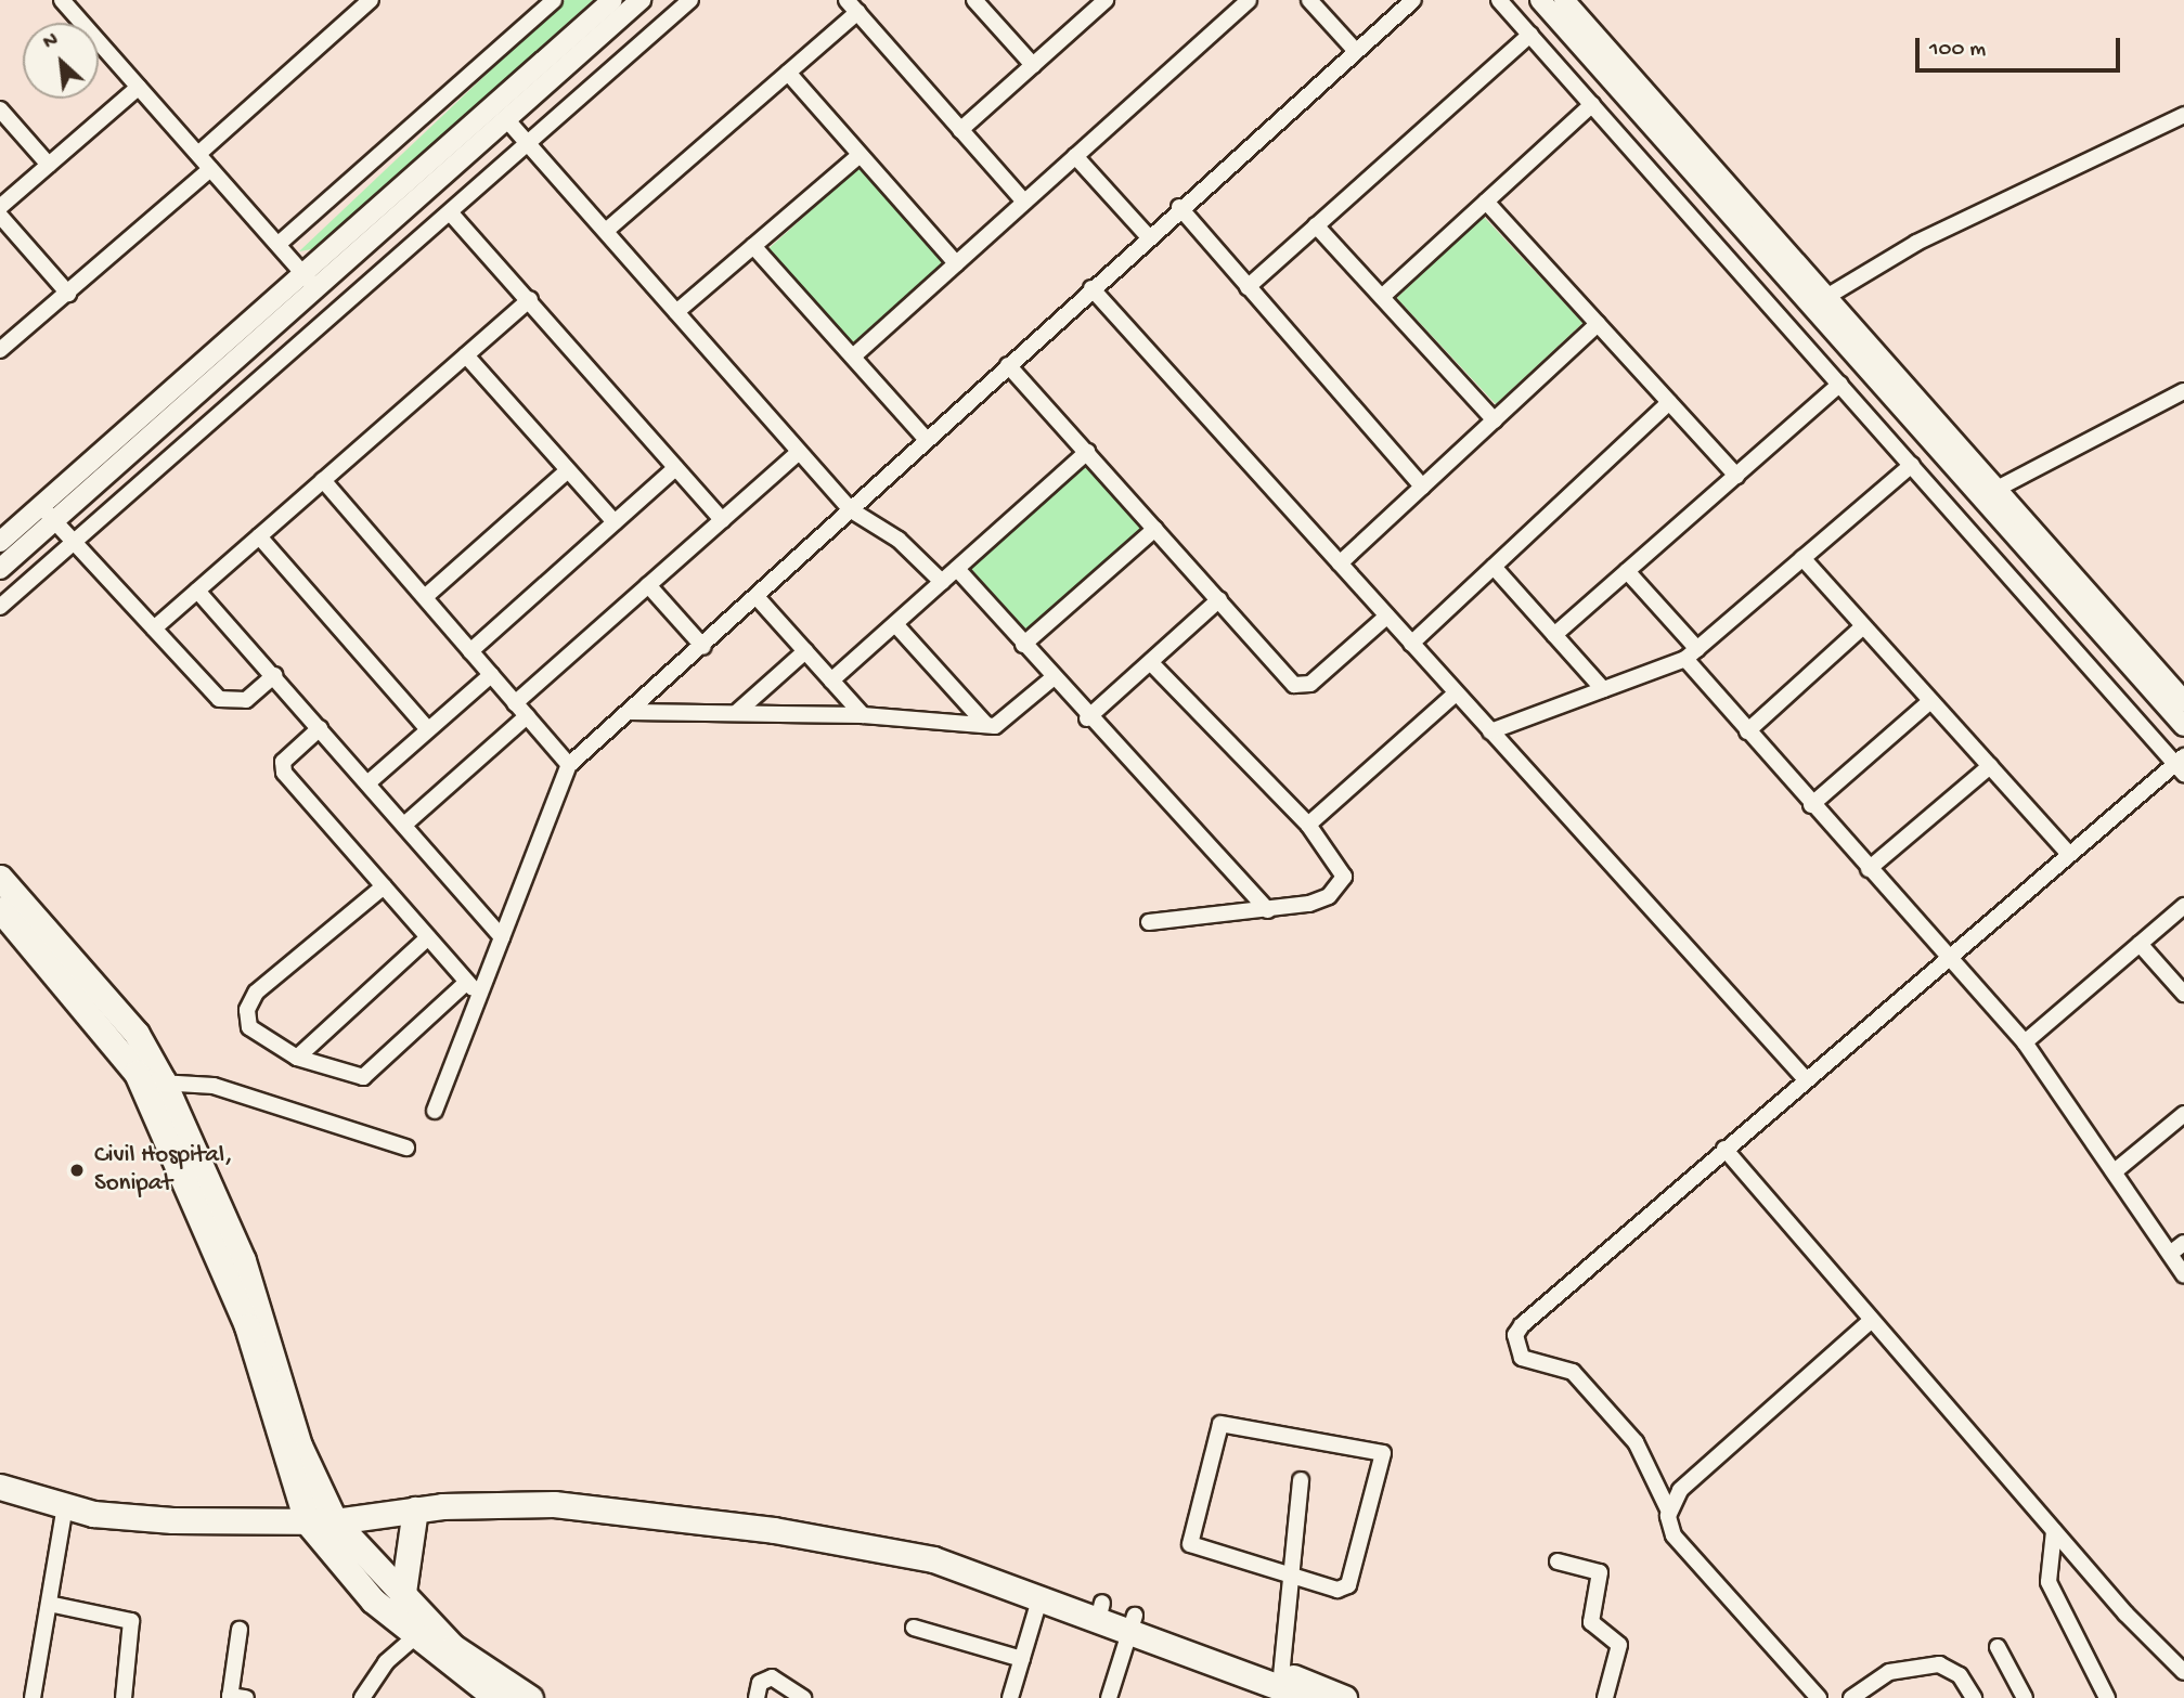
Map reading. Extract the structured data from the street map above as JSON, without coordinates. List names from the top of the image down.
{
  "places": ["Civil Hospital, Sonipat"],
  "scale_bar": "100 m",
  "north": "top left"
}
